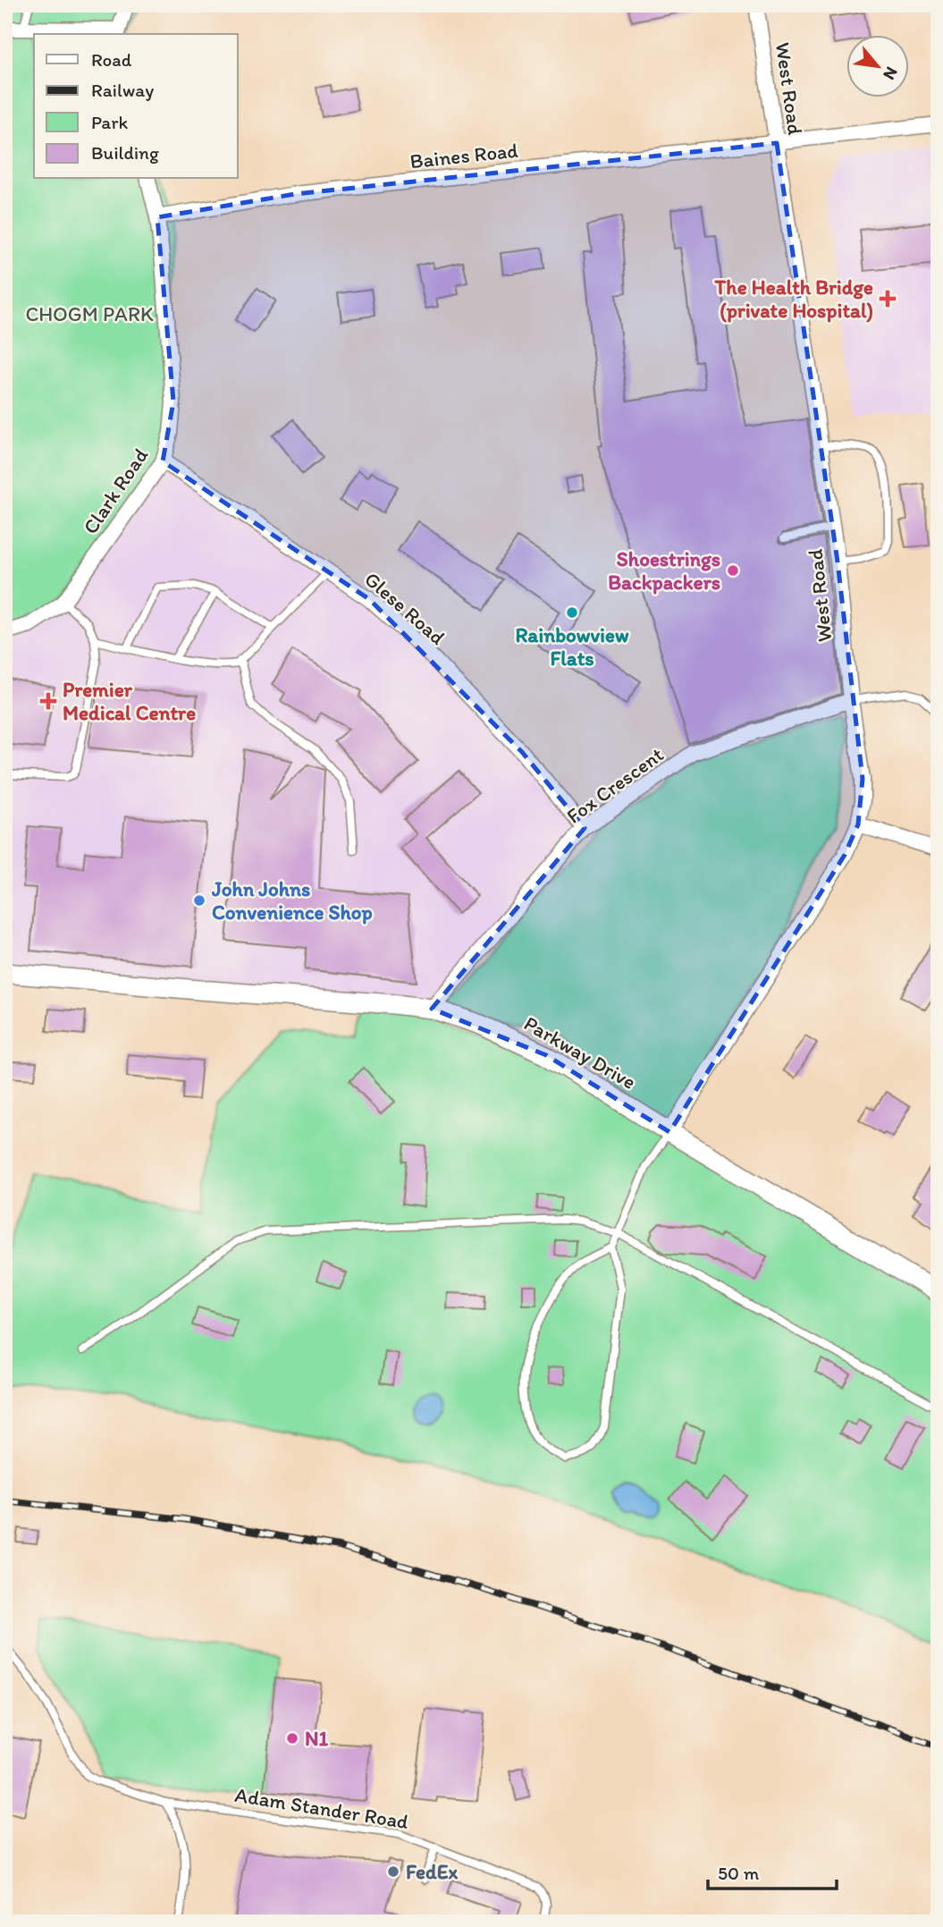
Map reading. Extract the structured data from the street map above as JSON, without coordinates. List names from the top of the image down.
{
  "streets": {
    "street": [
      "West Road",
      "Baines Road",
      "Clark Road",
      "Glese Road",
      "Fox Crescent",
      "Parkway Drive"
    ],
    "lane": ["Adam Stander Road"]
  },
  "crossings": [
    ["West Road", "Baines Road"],
    ["West Road", "Fox Crescent"],
    ["West Road", "Parkway Drive"],
    ["Baines Road", "Clark Road"],
    ["Clark Road", "Glese Road"],
    ["Glese Road", "Fox Crescent"],
    ["Fox Crescent", "Parkway Drive"]
  ],
  "parks": ["CHOGM PARK"],
  "places": {
    "health": ["The Health Bridge (private Hospital)", "Premier Medical Centre"],
    "other": [
      "Shoestrings Backpackers",
      "Rainbowview Flats",
      "John Johns Convenience Shop",
      "N1",
      "FedEx"
    ]
  },
  "legend": [
    "Road",
    "Railway",
    "Park",
    "Building"
  ],
  "scale_bar": "50 m",
  "north": "bottom right"
}
